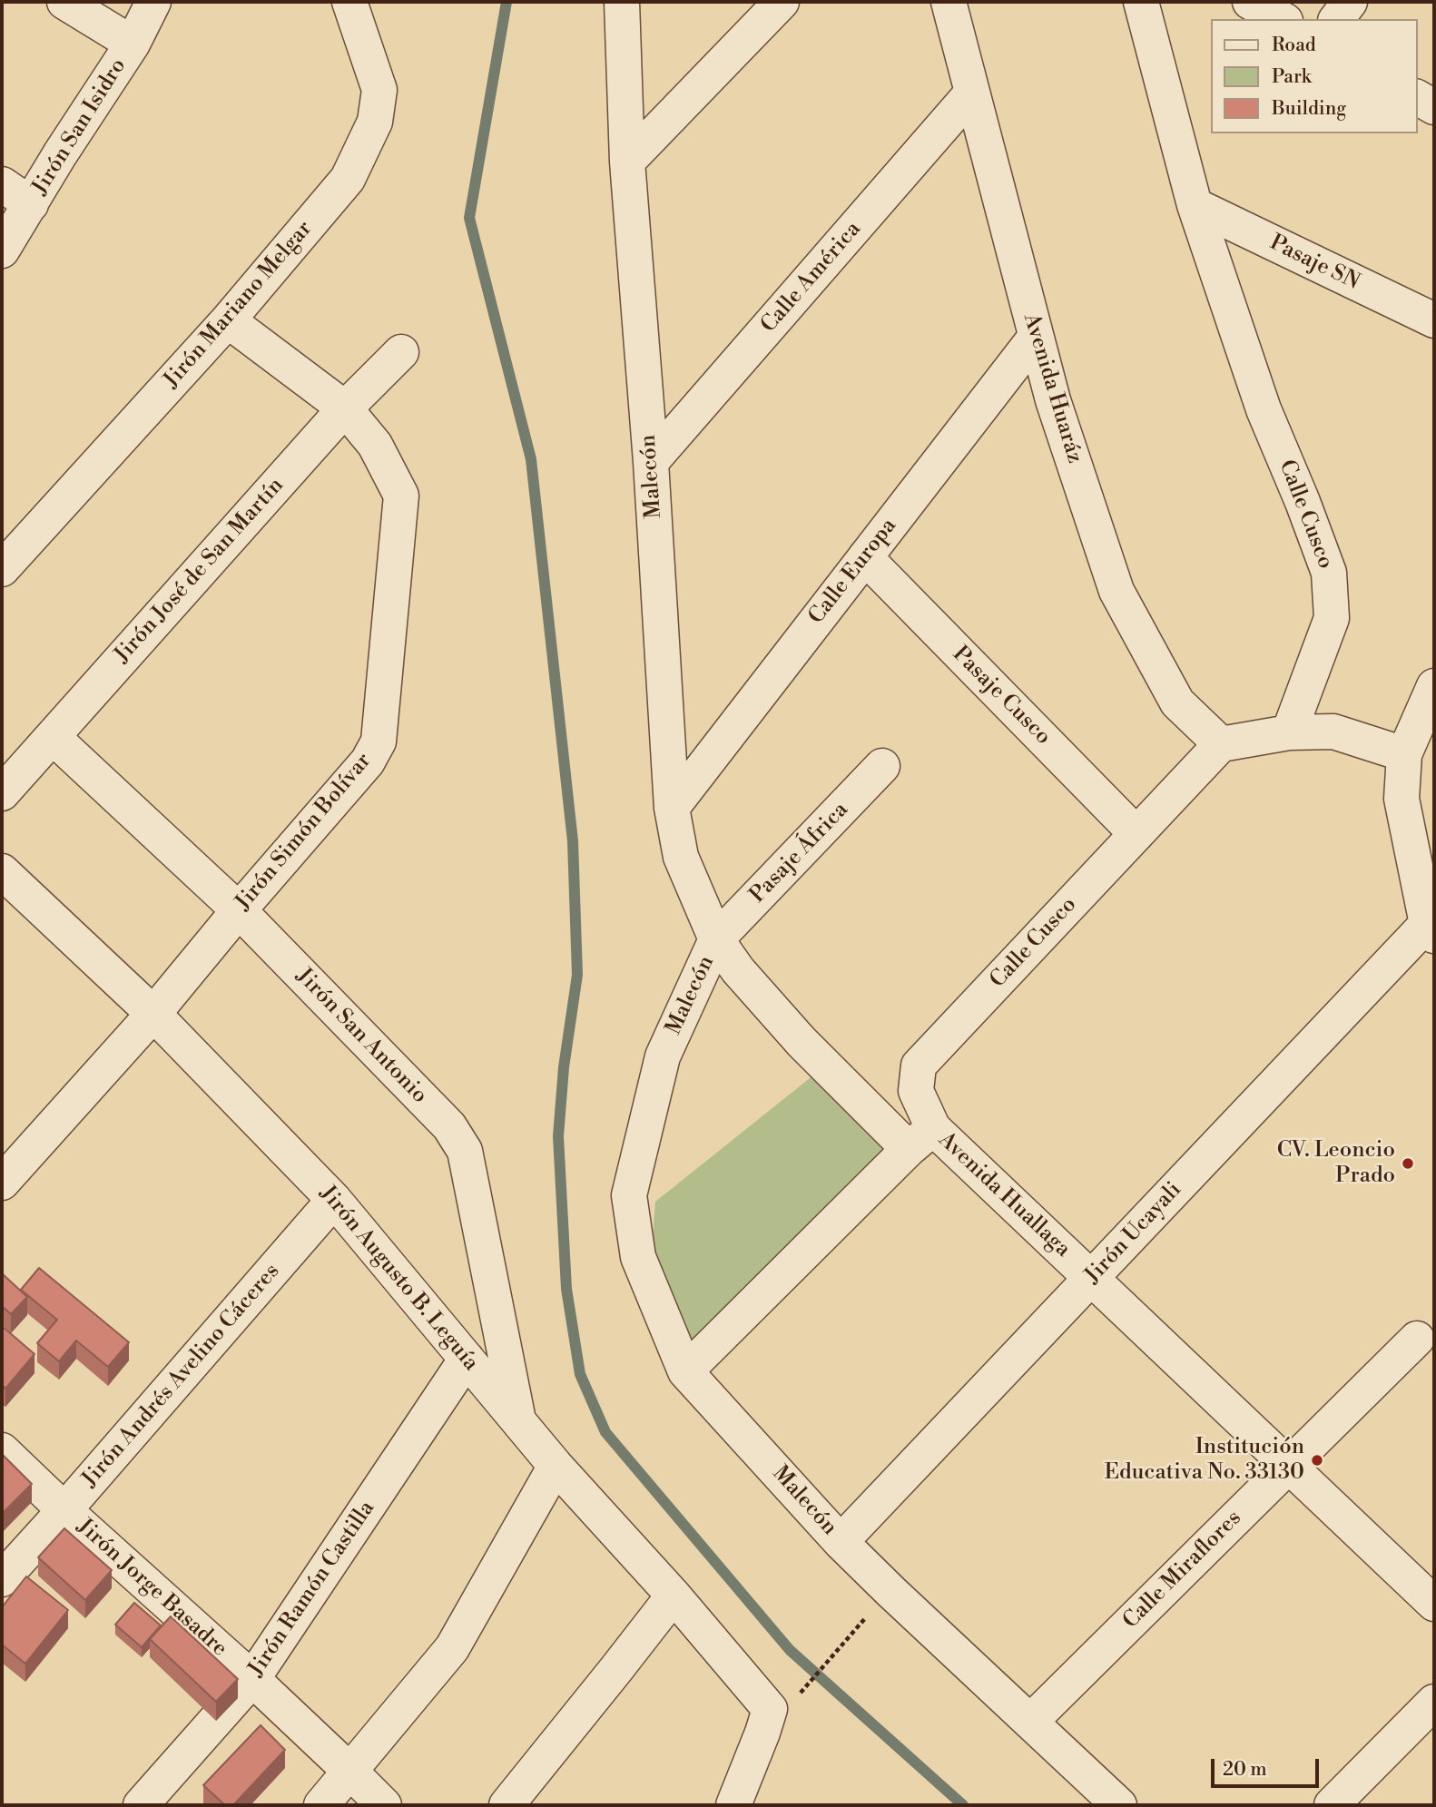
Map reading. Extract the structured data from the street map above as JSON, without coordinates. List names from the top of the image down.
{
  "streets": {
    "street": [
      "Jirón San Isidro",
      "Pasaje SN",
      "Calle América",
      "Jirón Mariano Melgar",
      "Avenida Huaráz",
      "Malecón",
      "Calle Cusco",
      "Jirón José de San Martín",
      "Calle Europa",
      "Pasaje Cusco",
      "Jirón Simón Bolívar",
      "Pasaje África",
      "Jirón San Antonio",
      "Avenida Huallaga",
      "Jirón Ucayali",
      "Jirón Augusto B. Leguía",
      "Jirón Andrés Avelino Cáceres",
      "Calle Miraflores",
      "Jirón Jorge Basadre",
      "Jirón Ramón Castilla"
    ]
  },
  "crossings": [
    ["Pasaje SN", "Calle Cusco"],
    ["Calle América", "Avenida Huaráz"],
    ["Calle América", "Malecón"],
    ["Jirón Mariano Melgar", "Jirón Simón Bolívar"],
    ["Avenida Huaráz", "Calle Cusco"],
    ["Avenida Huaráz", "Calle Europa"],
    ["Malecón", "Calle Europa"],
    ["Malecón", "Pasaje África"],
    ["Malecón", "Avenida Huallaga"],
    ["Malecón", "Jirón Ucayali"],
    ["Malecón", "Calle Miraflores"],
    ["Calle Cusco", "Pasaje Cusco"],
    ["Calle Cusco", "Avenida Huallaga"],
    ["Jirón José de San Martín", "Jirón Simón Bolívar"],
    ["Jirón José de San Martín", "Jirón San Antonio"],
    ["Calle Europa", "Pasaje Cusco"],
    ["Jirón Simón Bolívar", "Jirón San Antonio"],
    ["Jirón Simón Bolívar", "Jirón Augusto B. Leguía"],
    ["Pasaje África", "Avenida Huallaga"],
    ["Jirón San Antonio", "Jirón Augusto B. Leguía"],
    ["Avenida Huallaga", "Jirón Ucayali"],
    ["Avenida Huallaga", "Calle Miraflores"],
    ["Jirón Augusto B. Leguía", "Jirón Andrés Avelino Cáceres"],
    ["Jirón Augusto B. Leguía", "Jirón Ramón Castilla"],
    ["Jirón Andrés Avelino Cáceres", "Jirón Jorge Basadre"],
    ["Jirón Jorge Basadre", "Jirón Ramón Castilla"]
  ],
  "places": ["CV. Leoncio Prado", "Institución Educativa No. 33130"],
  "legend": ["Road", "Park", "Building"],
  "scale_bar": "20 m"
}
